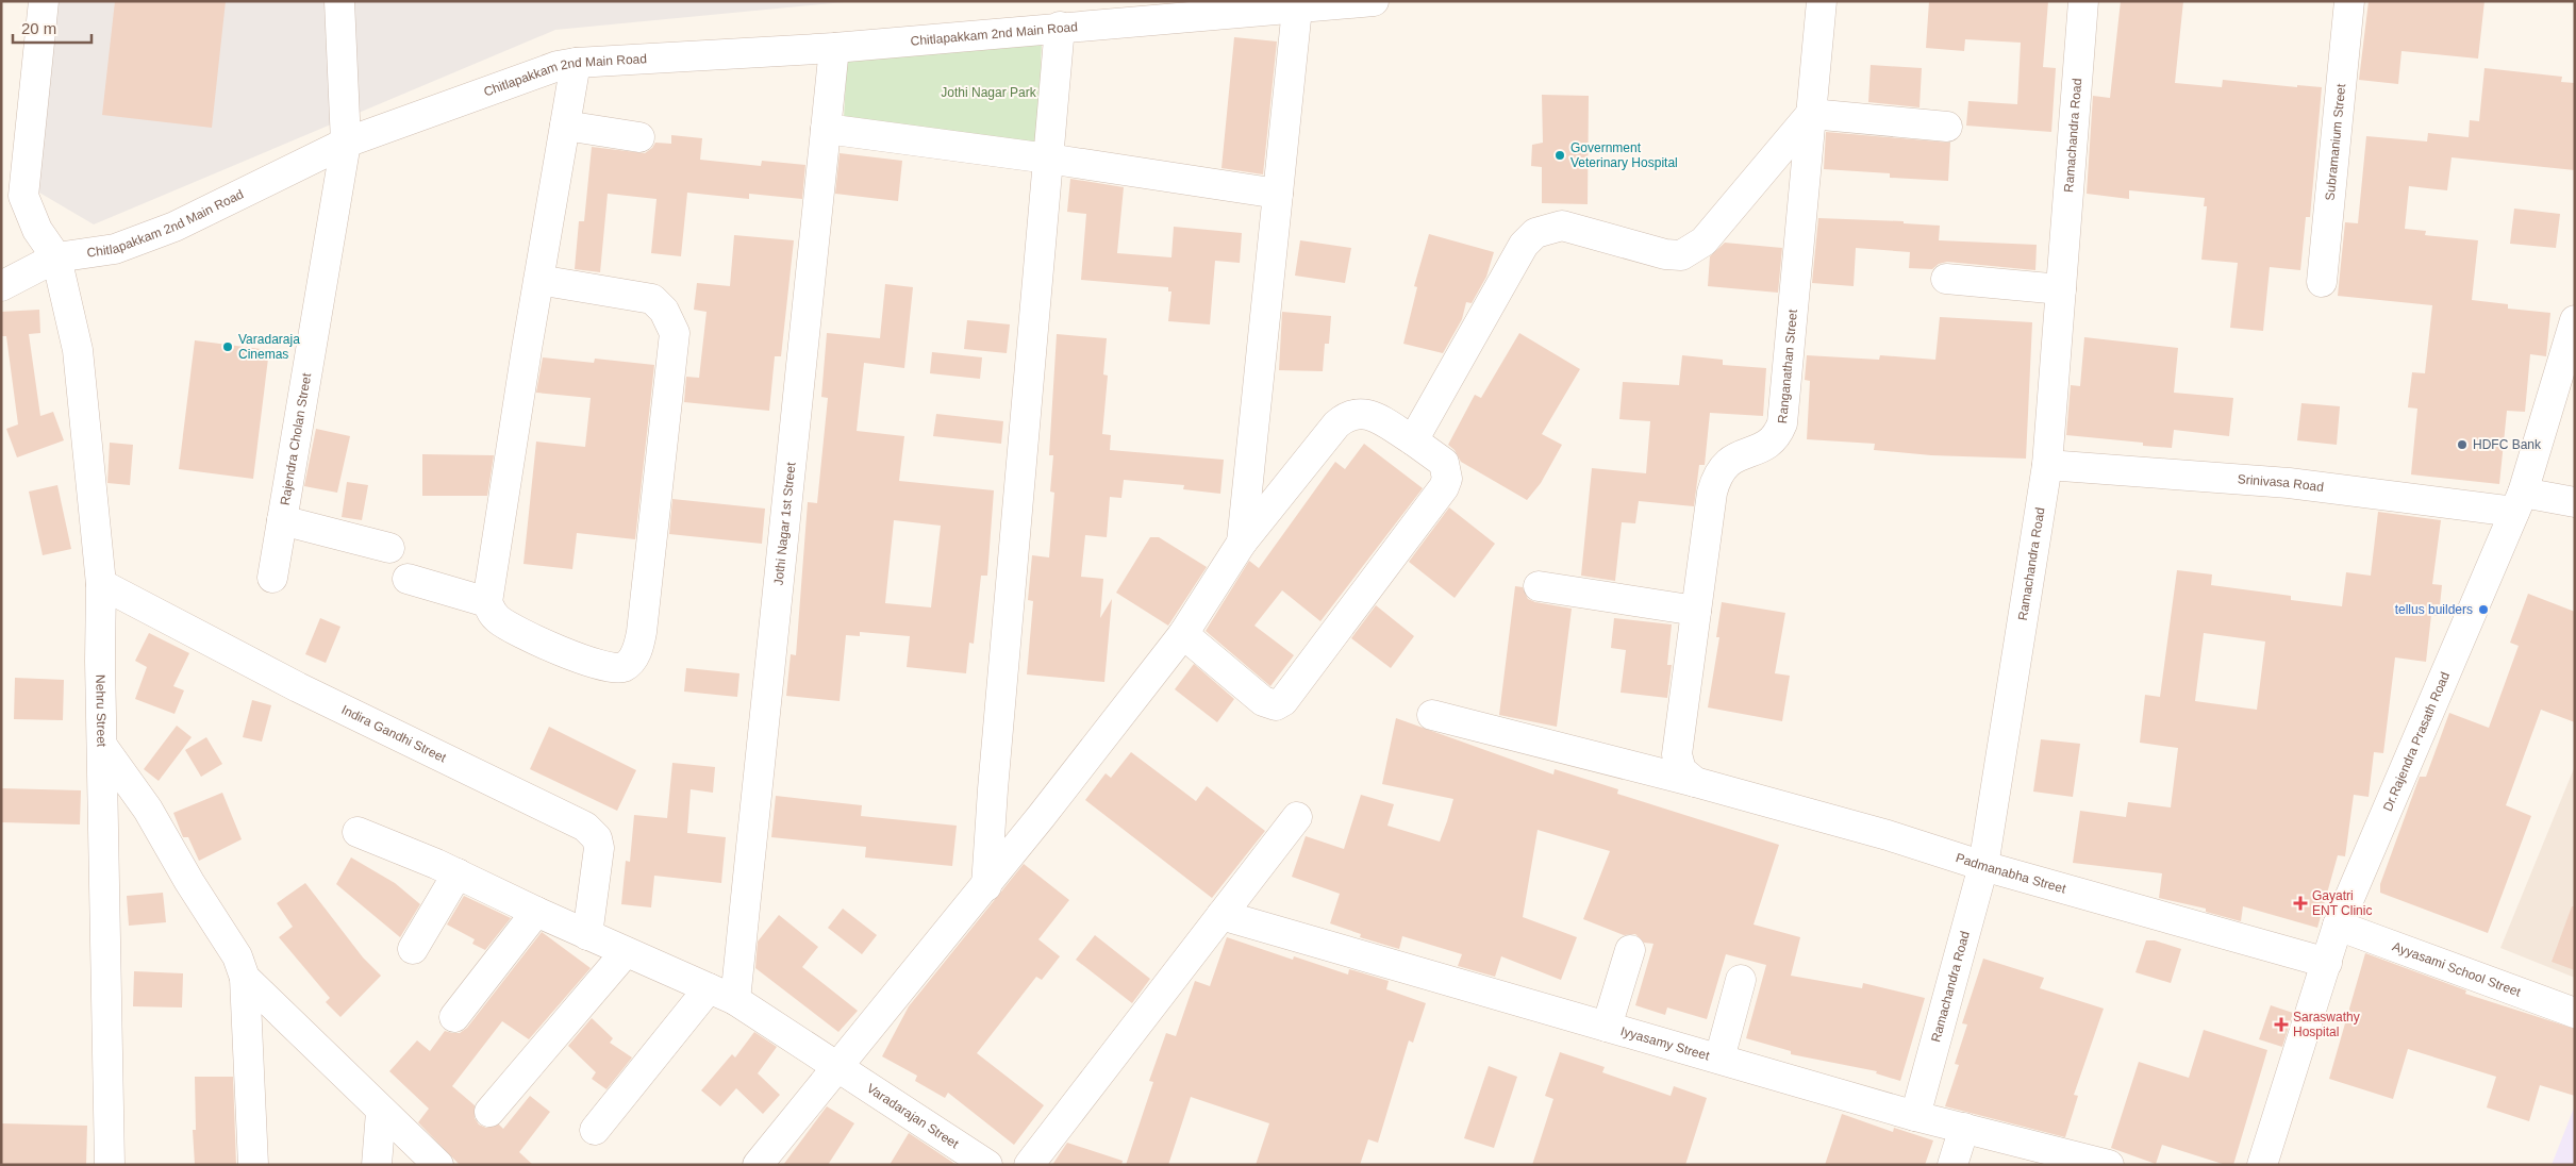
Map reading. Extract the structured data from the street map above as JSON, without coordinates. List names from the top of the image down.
{
  "streets": {
    "street": [
      "Chitlapakkam 2nd Main Road",
      "Ramachandra Road",
      "Subramanium Street",
      "Ranganathan Street",
      "Rajendra Cholan Street",
      "Srinivasa Road",
      "Jothi Nagar 1st Street",
      "Nehru Street",
      "Indira Gandhi Street",
      "Dr.Rajendra Prasath Road",
      "Padmanabha Street",
      "Ayyasami School Street",
      "Iyyasamy Street",
      "Varadarajan Street"
    ]
  },
  "crossings": [
    ["Chitlapakkam 2nd Main Road", "Rajendra Cholan Street"],
    ["Chitlapakkam 2nd Main Road", "Jothi Nagar 1st Street"],
    ["Chitlapakkam 2nd Main Road", "Nehru Street"],
    ["Ramachandra Road", "Srinivasa Road"],
    ["Ramachandra Road", "Padmanabha Street"],
    ["Ramachandra Road", "Iyyasamy Street"],
    ["Ranganathan Street", "Padmanabha Street"],
    ["Srinivasa Road", "Dr.Rajendra Prasath Road"],
    ["Jothi Nagar 1st Street", "Varadarajan Street"],
    ["Nehru Street", "Indira Gandhi Street"],
    ["Indira Gandhi Street", "Varadarajan Street"],
    ["Dr.Rajendra Prasath Road", "Padmanabha Street"],
    ["Dr.Rajendra Prasath Road", "Ayyasami School Street"]
  ],
  "parks": ["Jothi Nagar Park"],
  "places": {
    "other": [
      "Government Veterinary Hospital",
      "Varadaraja Cinemas",
      "HDFC Bank",
      "tellus builders"
    ],
    "health": ["Gayatri ENT Clinic", "Saraswathy Hospital"]
  },
  "scale_bar": "20 m"
}
